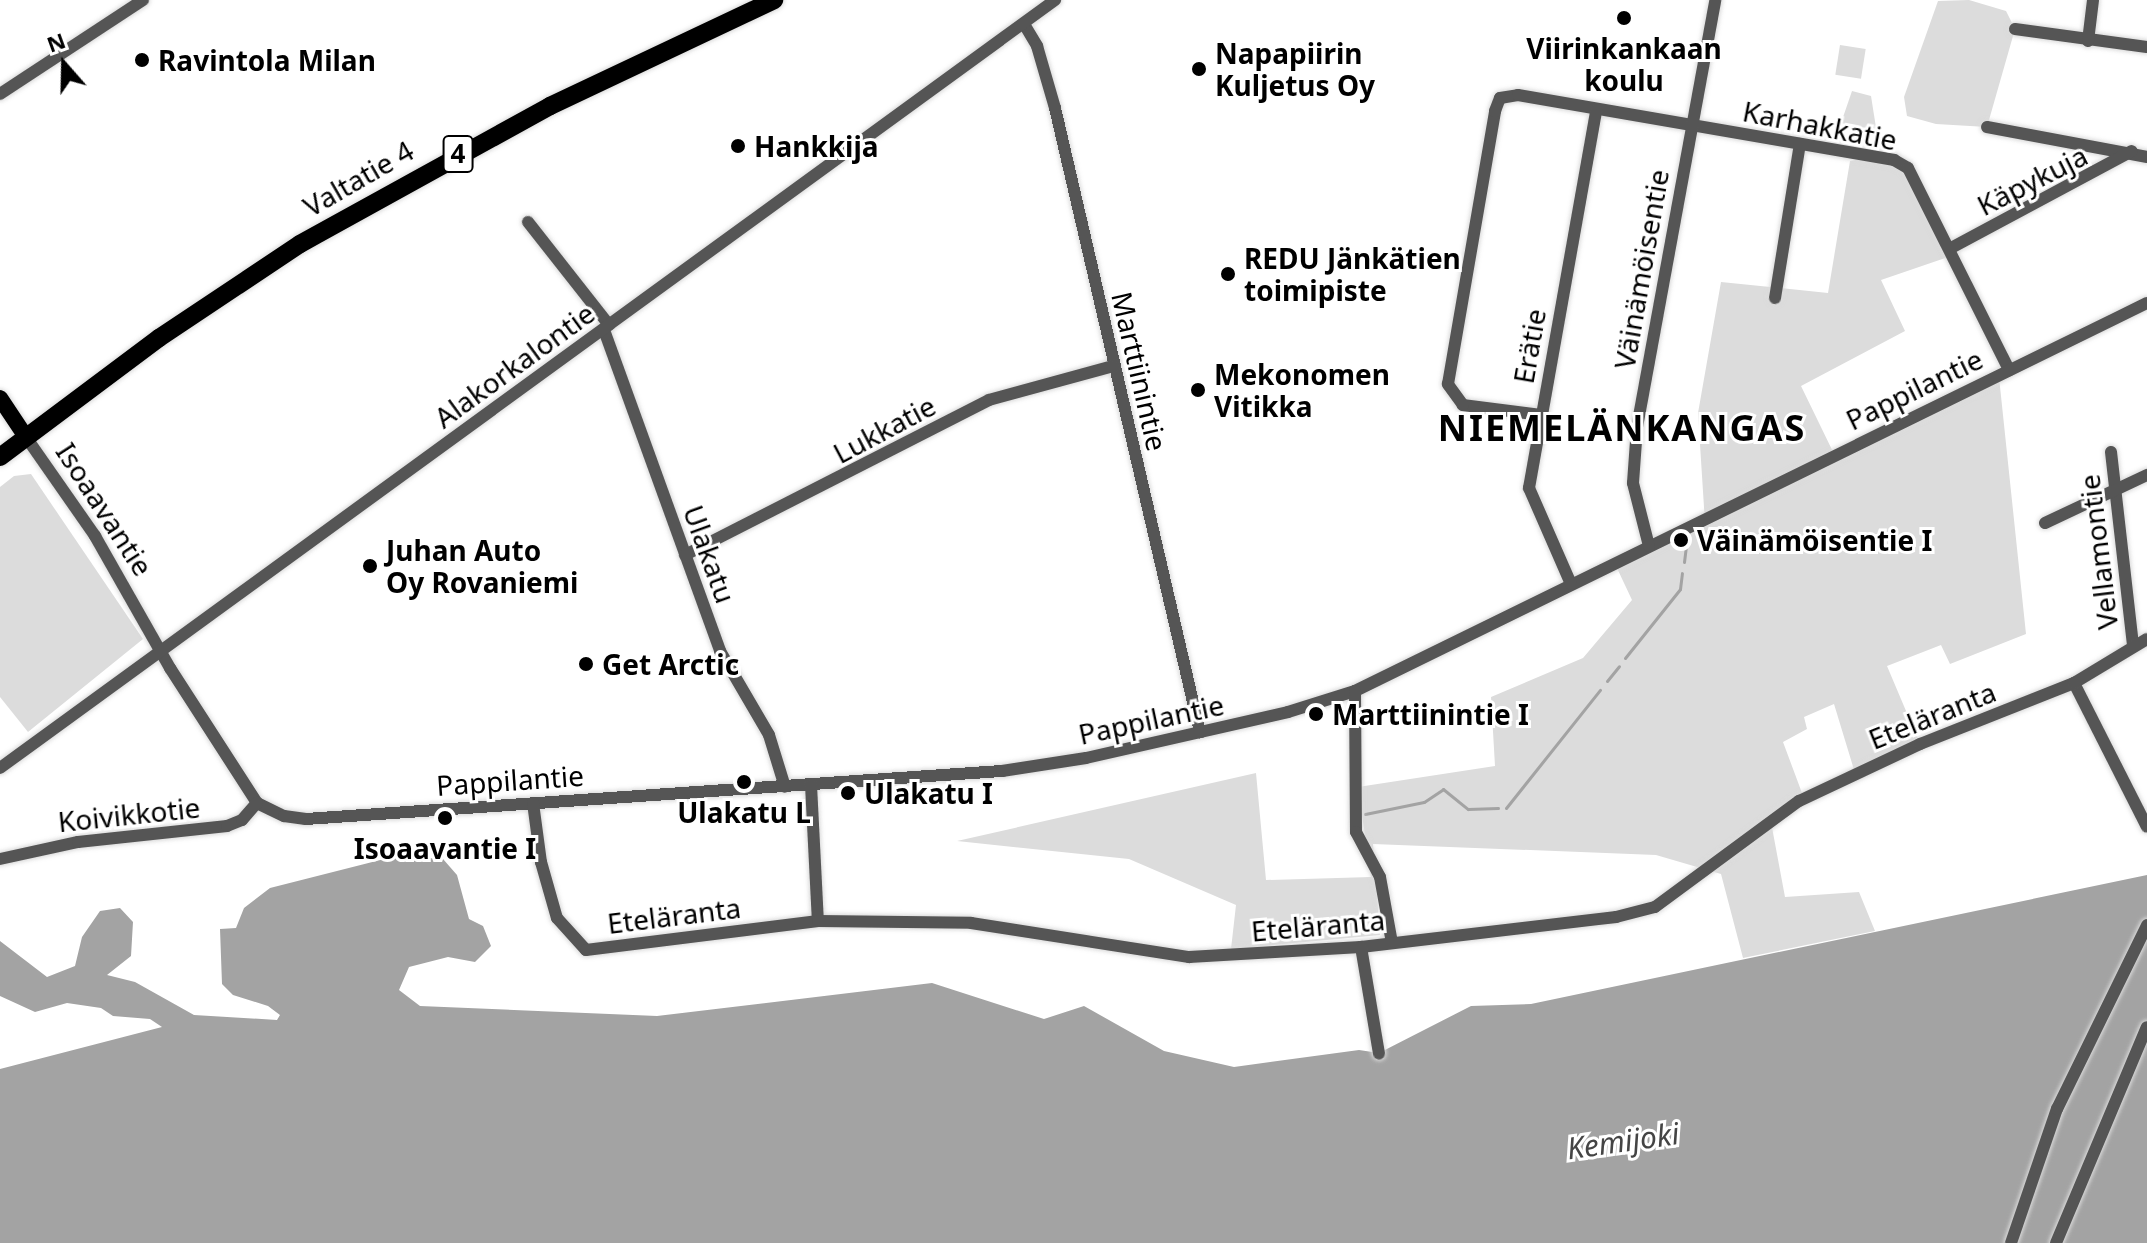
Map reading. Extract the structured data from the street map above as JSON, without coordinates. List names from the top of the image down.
{
  "streets": {
    "highway": ["4", "Valtatie 4"],
    "main road": ["Isoaavantie"],
    "street": [
      "Karhakkatie",
      "Käpykuja",
      "Väinämöisentie",
      "Erätie",
      "Alakorkalontie",
      "Marttiinintie",
      "Pappilantie",
      "Lukkatie",
      "Vellamontie",
      "Ulakatu",
      "Eteläranta",
      "Koivikkotie"
    ]
  },
  "crossings": [
    ["Karhakkatie", "Käpykuja"],
    ["Karhakkatie", "Väinämöisentie"],
    ["Karhakkatie", "Erätie"],
    ["Karhakkatie", "Pappilantie"],
    ["Valtatie 4", "Isoaavantie"],
    ["Väinämöisentie", "Pappilantie"],
    ["Erätie", "Pappilantie"],
    ["Alakorkalontie", "Marttiinintie"],
    ["Alakorkalontie", "Isoaavantie"],
    ["Alakorkalontie", "Ulakatu"],
    ["Marttiinintie", "Pappilantie"],
    ["Marttiinintie", "Lukkatie"],
    ["Pappilantie", "Ulakatu"],
    ["Pappilantie", "Eteläranta"],
    ["Pappilantie", "Koivikkotie"],
    ["Lukkatie", "Ulakatu"],
    ["Vellamontie", "Eteläranta"]
  ],
  "districts": ["NIEMELÄNKANGAS"],
  "water": ["Kemijoki"],
  "places": [
    "Viirinkankaan koulu",
    "Ravintola Milan",
    "Napapiirin Kuljetus Oy",
    "Hankkija",
    "REDU Jänkätien toimipiste",
    "Mekonomen Vitikka",
    "Väinämöisentie I",
    "Juhan Auto Oy Rovaniemi",
    "Get Arctic",
    "Marttiinintie I",
    "Ulakatu L",
    "Ulakatu I",
    "Isoaavantie I"
  ],
  "north": "top"
}
